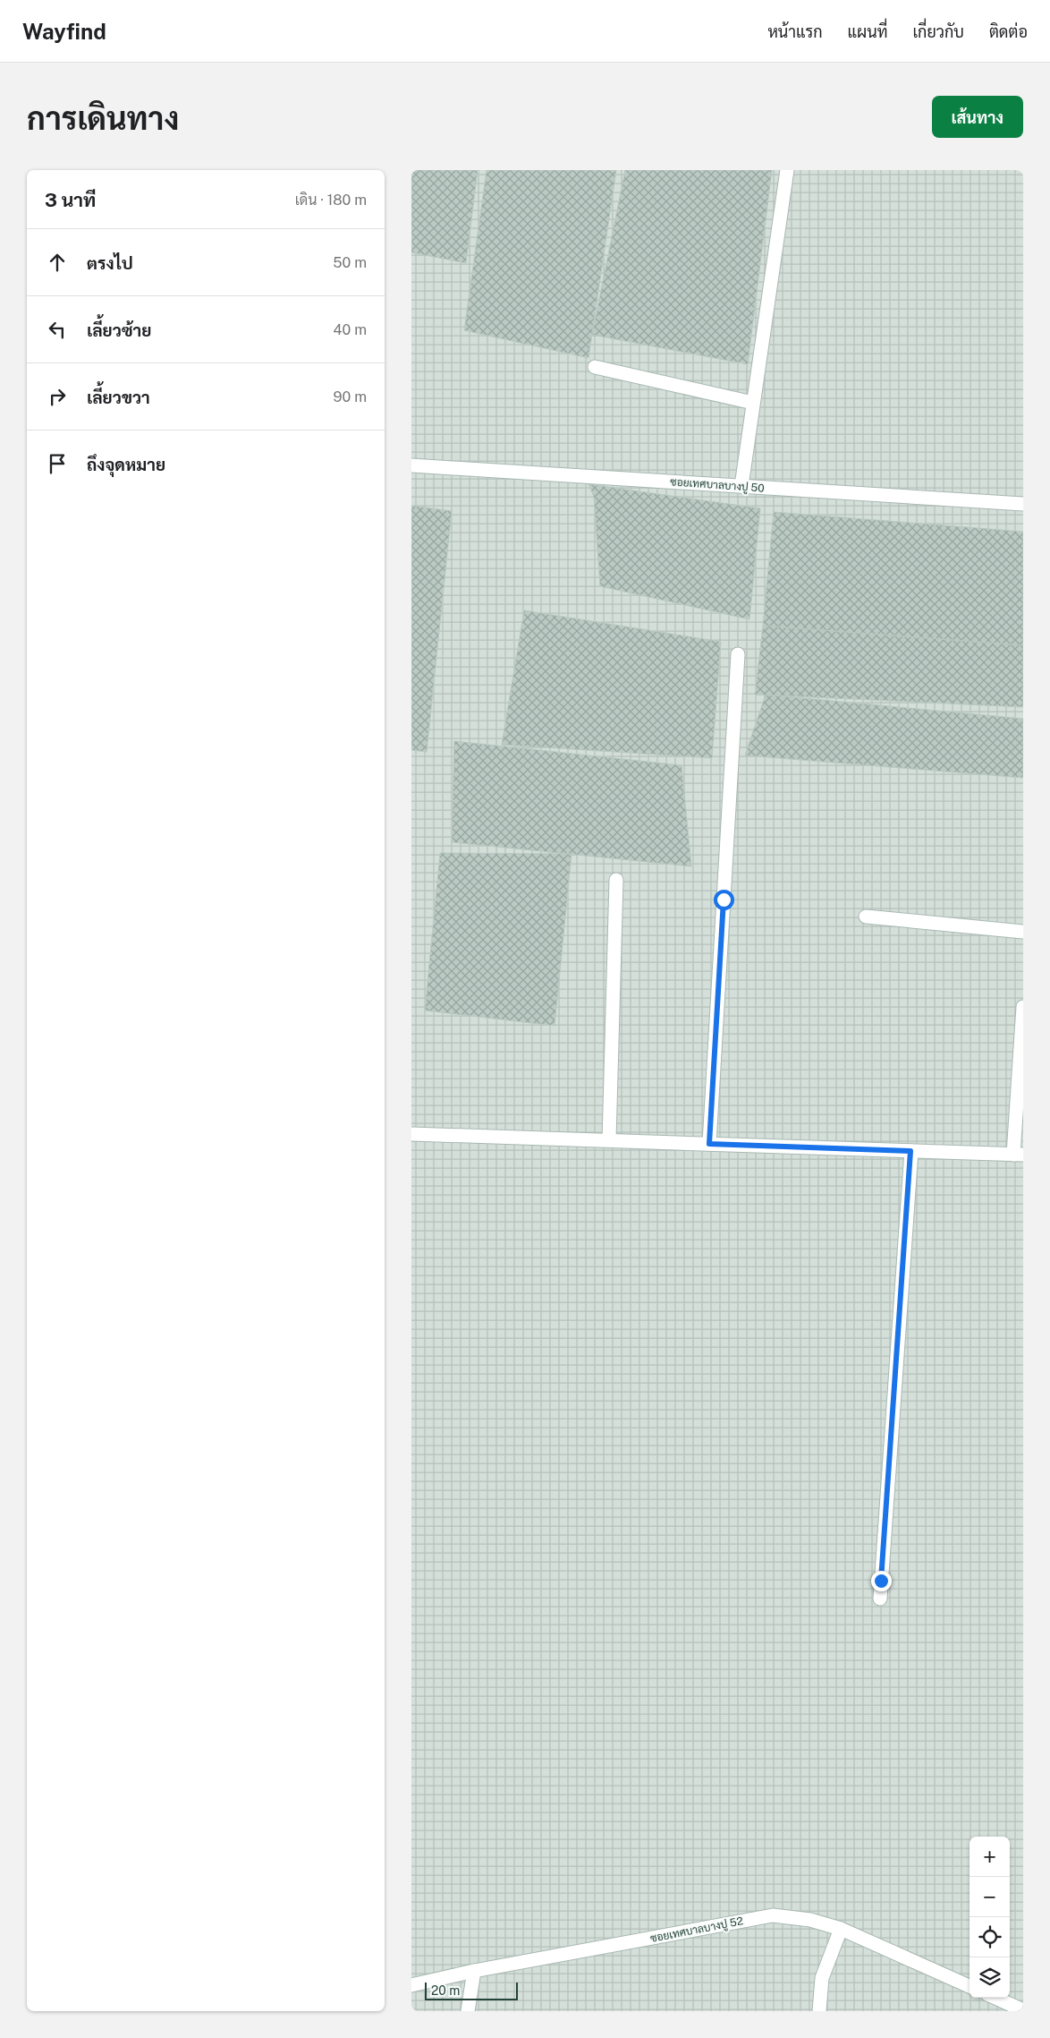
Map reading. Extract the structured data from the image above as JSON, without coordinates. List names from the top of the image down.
{
  "streets": {
    "street": ["ซอยเทศบาลบางปู 50", "ซอยเทศบาลบางปู 52"]
  },
  "scale_bar": "20 m",
  "page": {
    "header": "Wayfind",
    "nav": [
      "หน้าแรก",
      "แผนที่",
      "เกี่ยวกับ",
      "ติดต่อ"
    ],
    "buttons": "เส้นทาง",
    "title": "การเดินทาง",
    "heading": ["3 นาที", "เดิน · 180 m"],
    "list": [
      ["ตรงไป", "50 m"],
      ["เลี้ยวซ้าย", "40 m"],
      ["เลี้ยวขวา", "90 m"],
      "ถึงจุดหมาย"
    ],
    "map_buttons": ["+", "−"],
    "scale": "20 m"
  }
}
